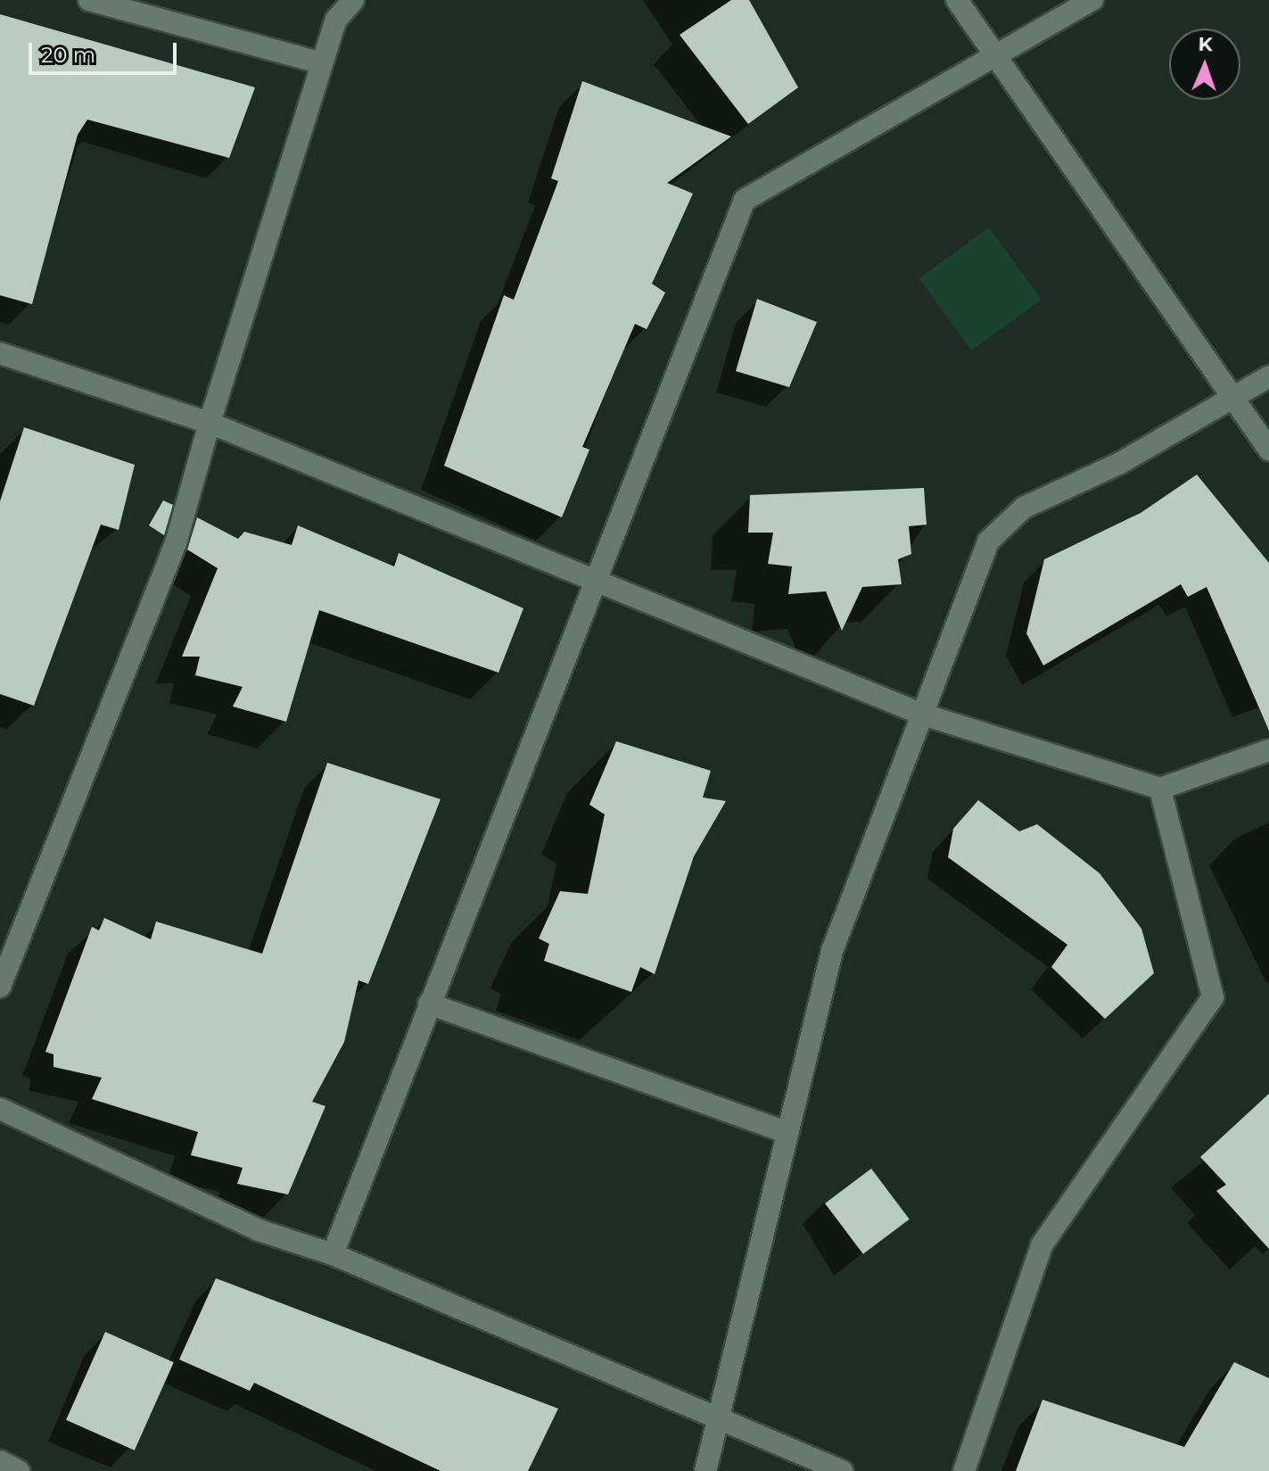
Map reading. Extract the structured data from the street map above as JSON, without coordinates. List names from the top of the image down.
{
  "scale_bar": "20 m",
  "north": "top"
}
